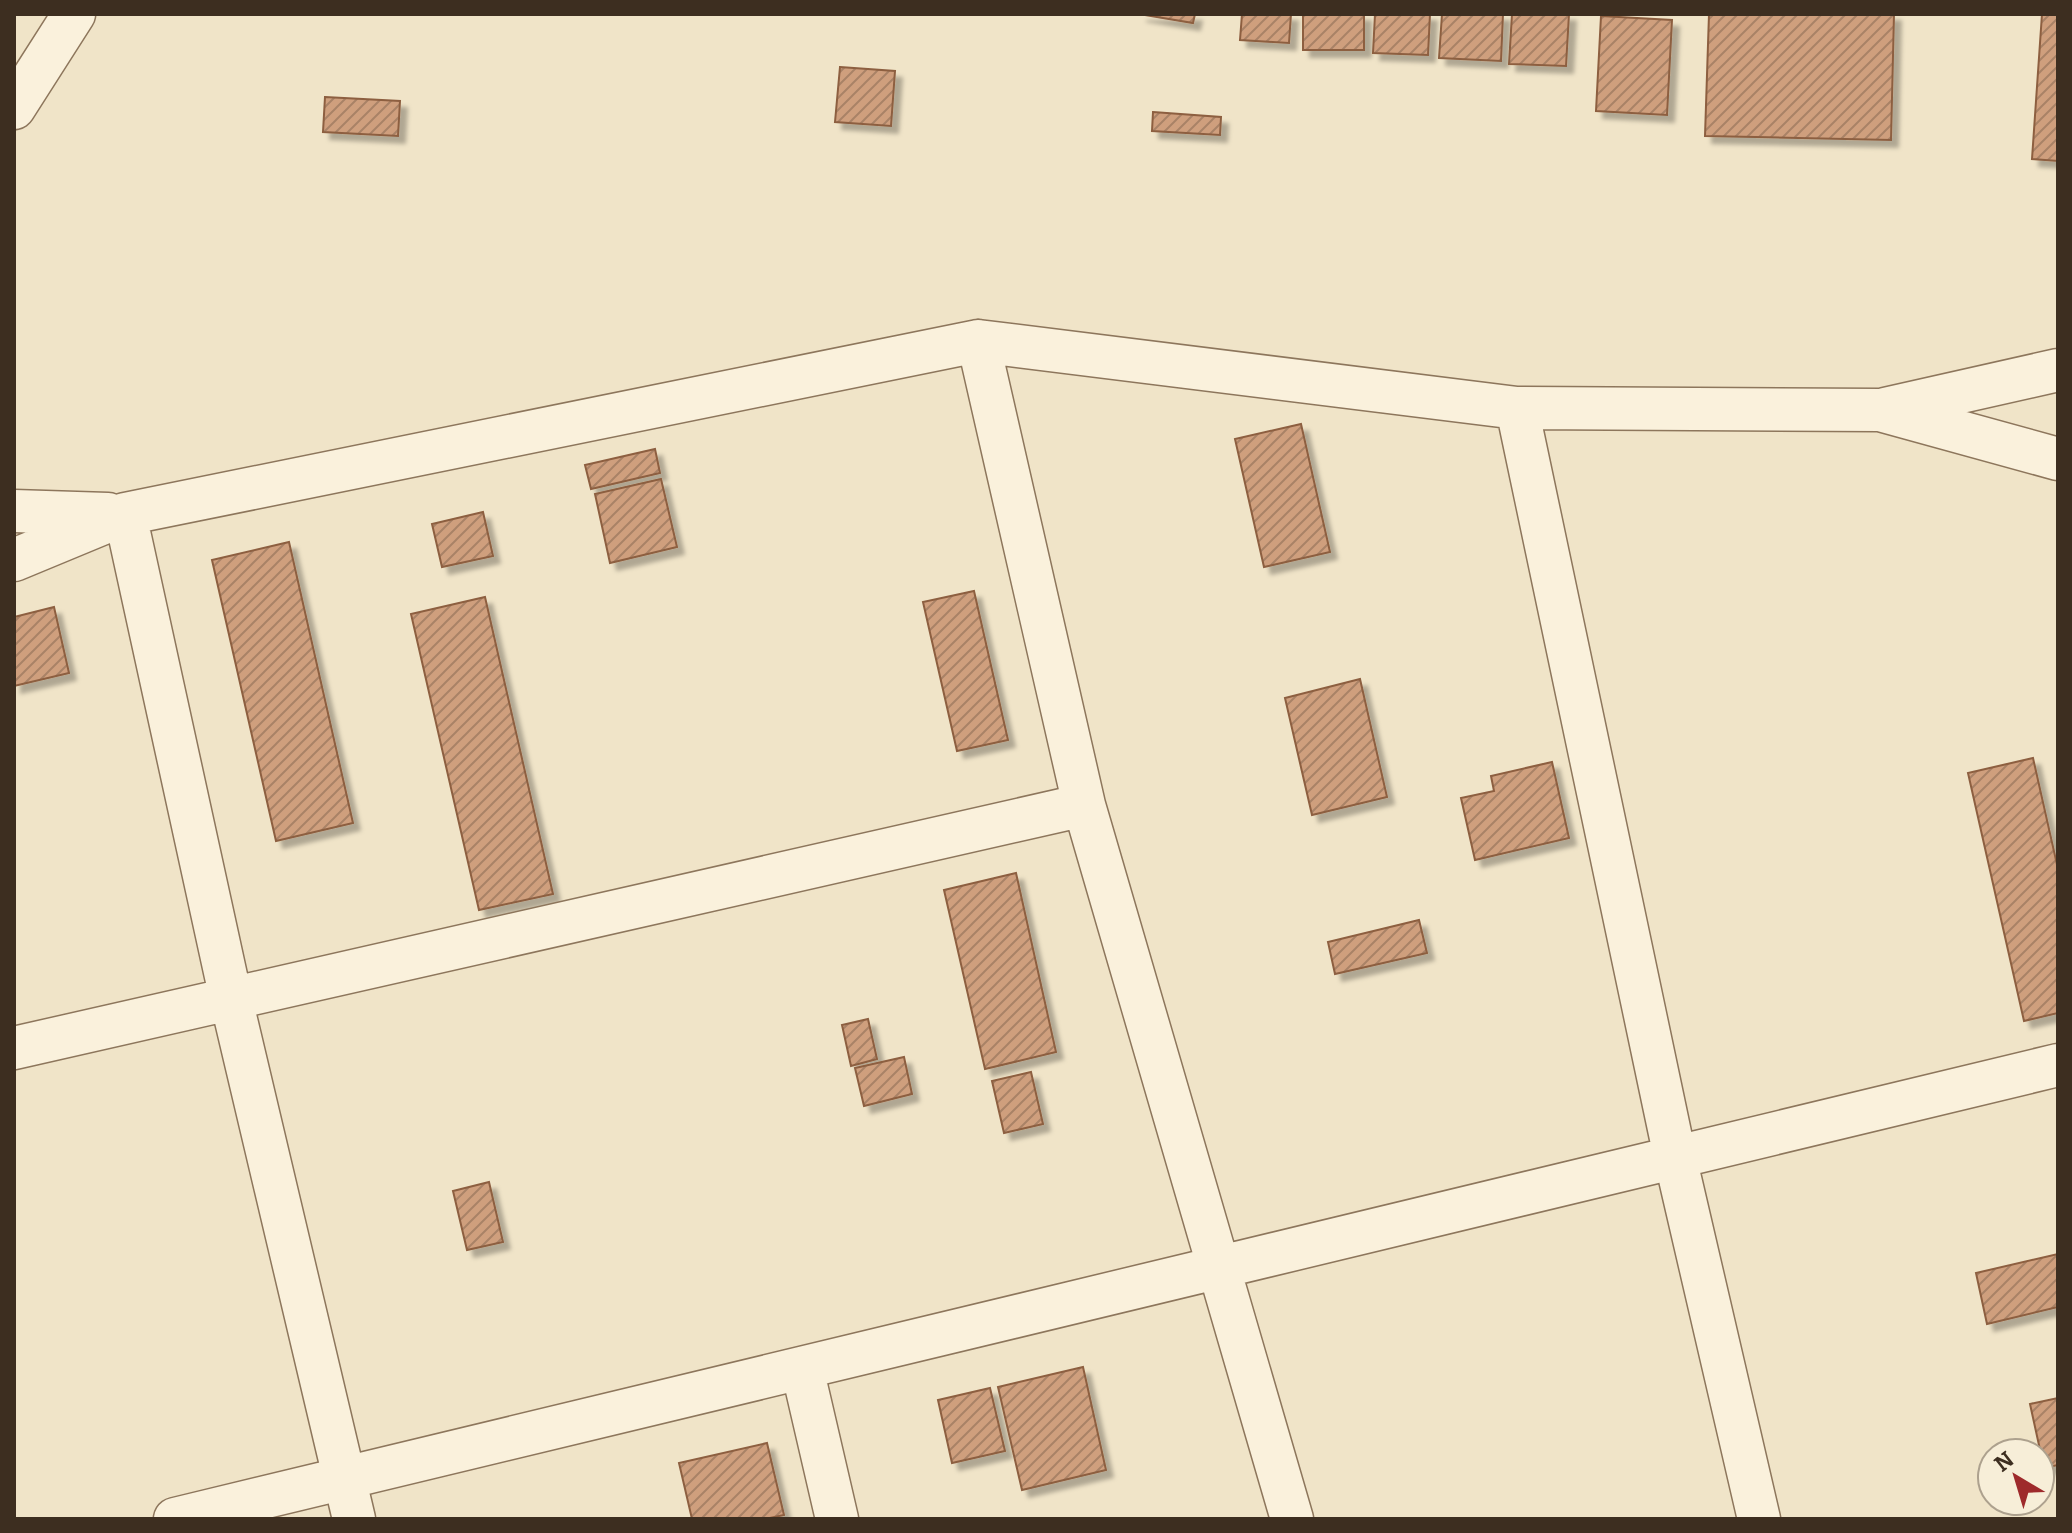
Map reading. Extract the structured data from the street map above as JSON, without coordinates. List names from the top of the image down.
{
  "north": "top left"
}
